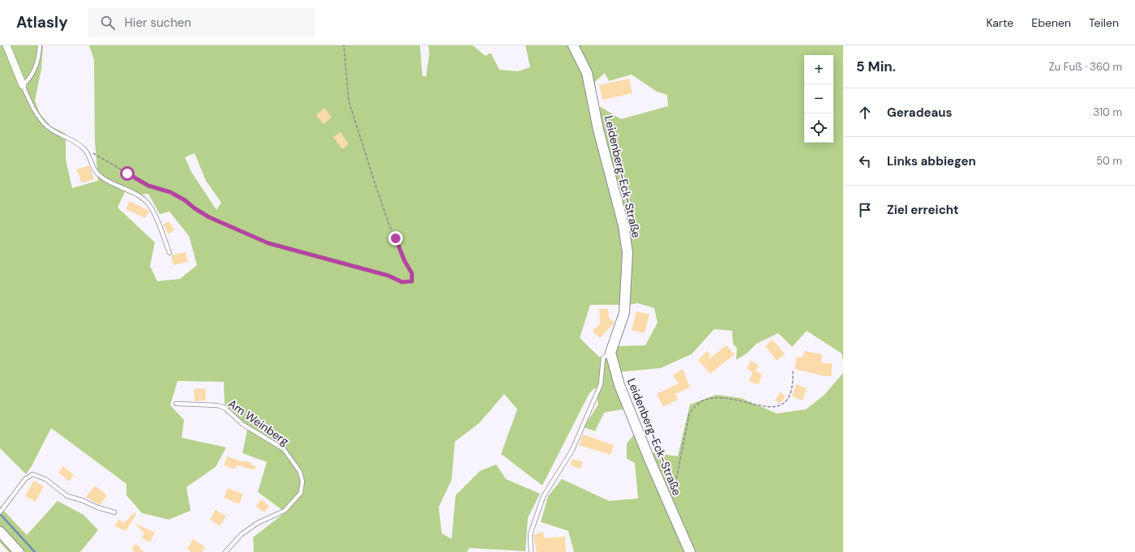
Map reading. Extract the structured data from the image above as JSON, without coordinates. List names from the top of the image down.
{
  "streets": {
    "street": ["Leidenberg-Eck-Straße"],
    "lane": ["Am Weinberg"]
  },
  "page": {
    "header": "Atlasly",
    "search": "Hier suchen",
    "nav": ["Karte", "Ebenen", "Teilen"],
    "heading": ["5 Min.", "Zu Fuß · 360 m"],
    "map_buttons": ["+", "−"],
    "list": [
      ["Geradeaus", "310 m"],
      ["Links abbiegen", "50 m"],
      "Ziel erreicht"
    ]
  }
}
